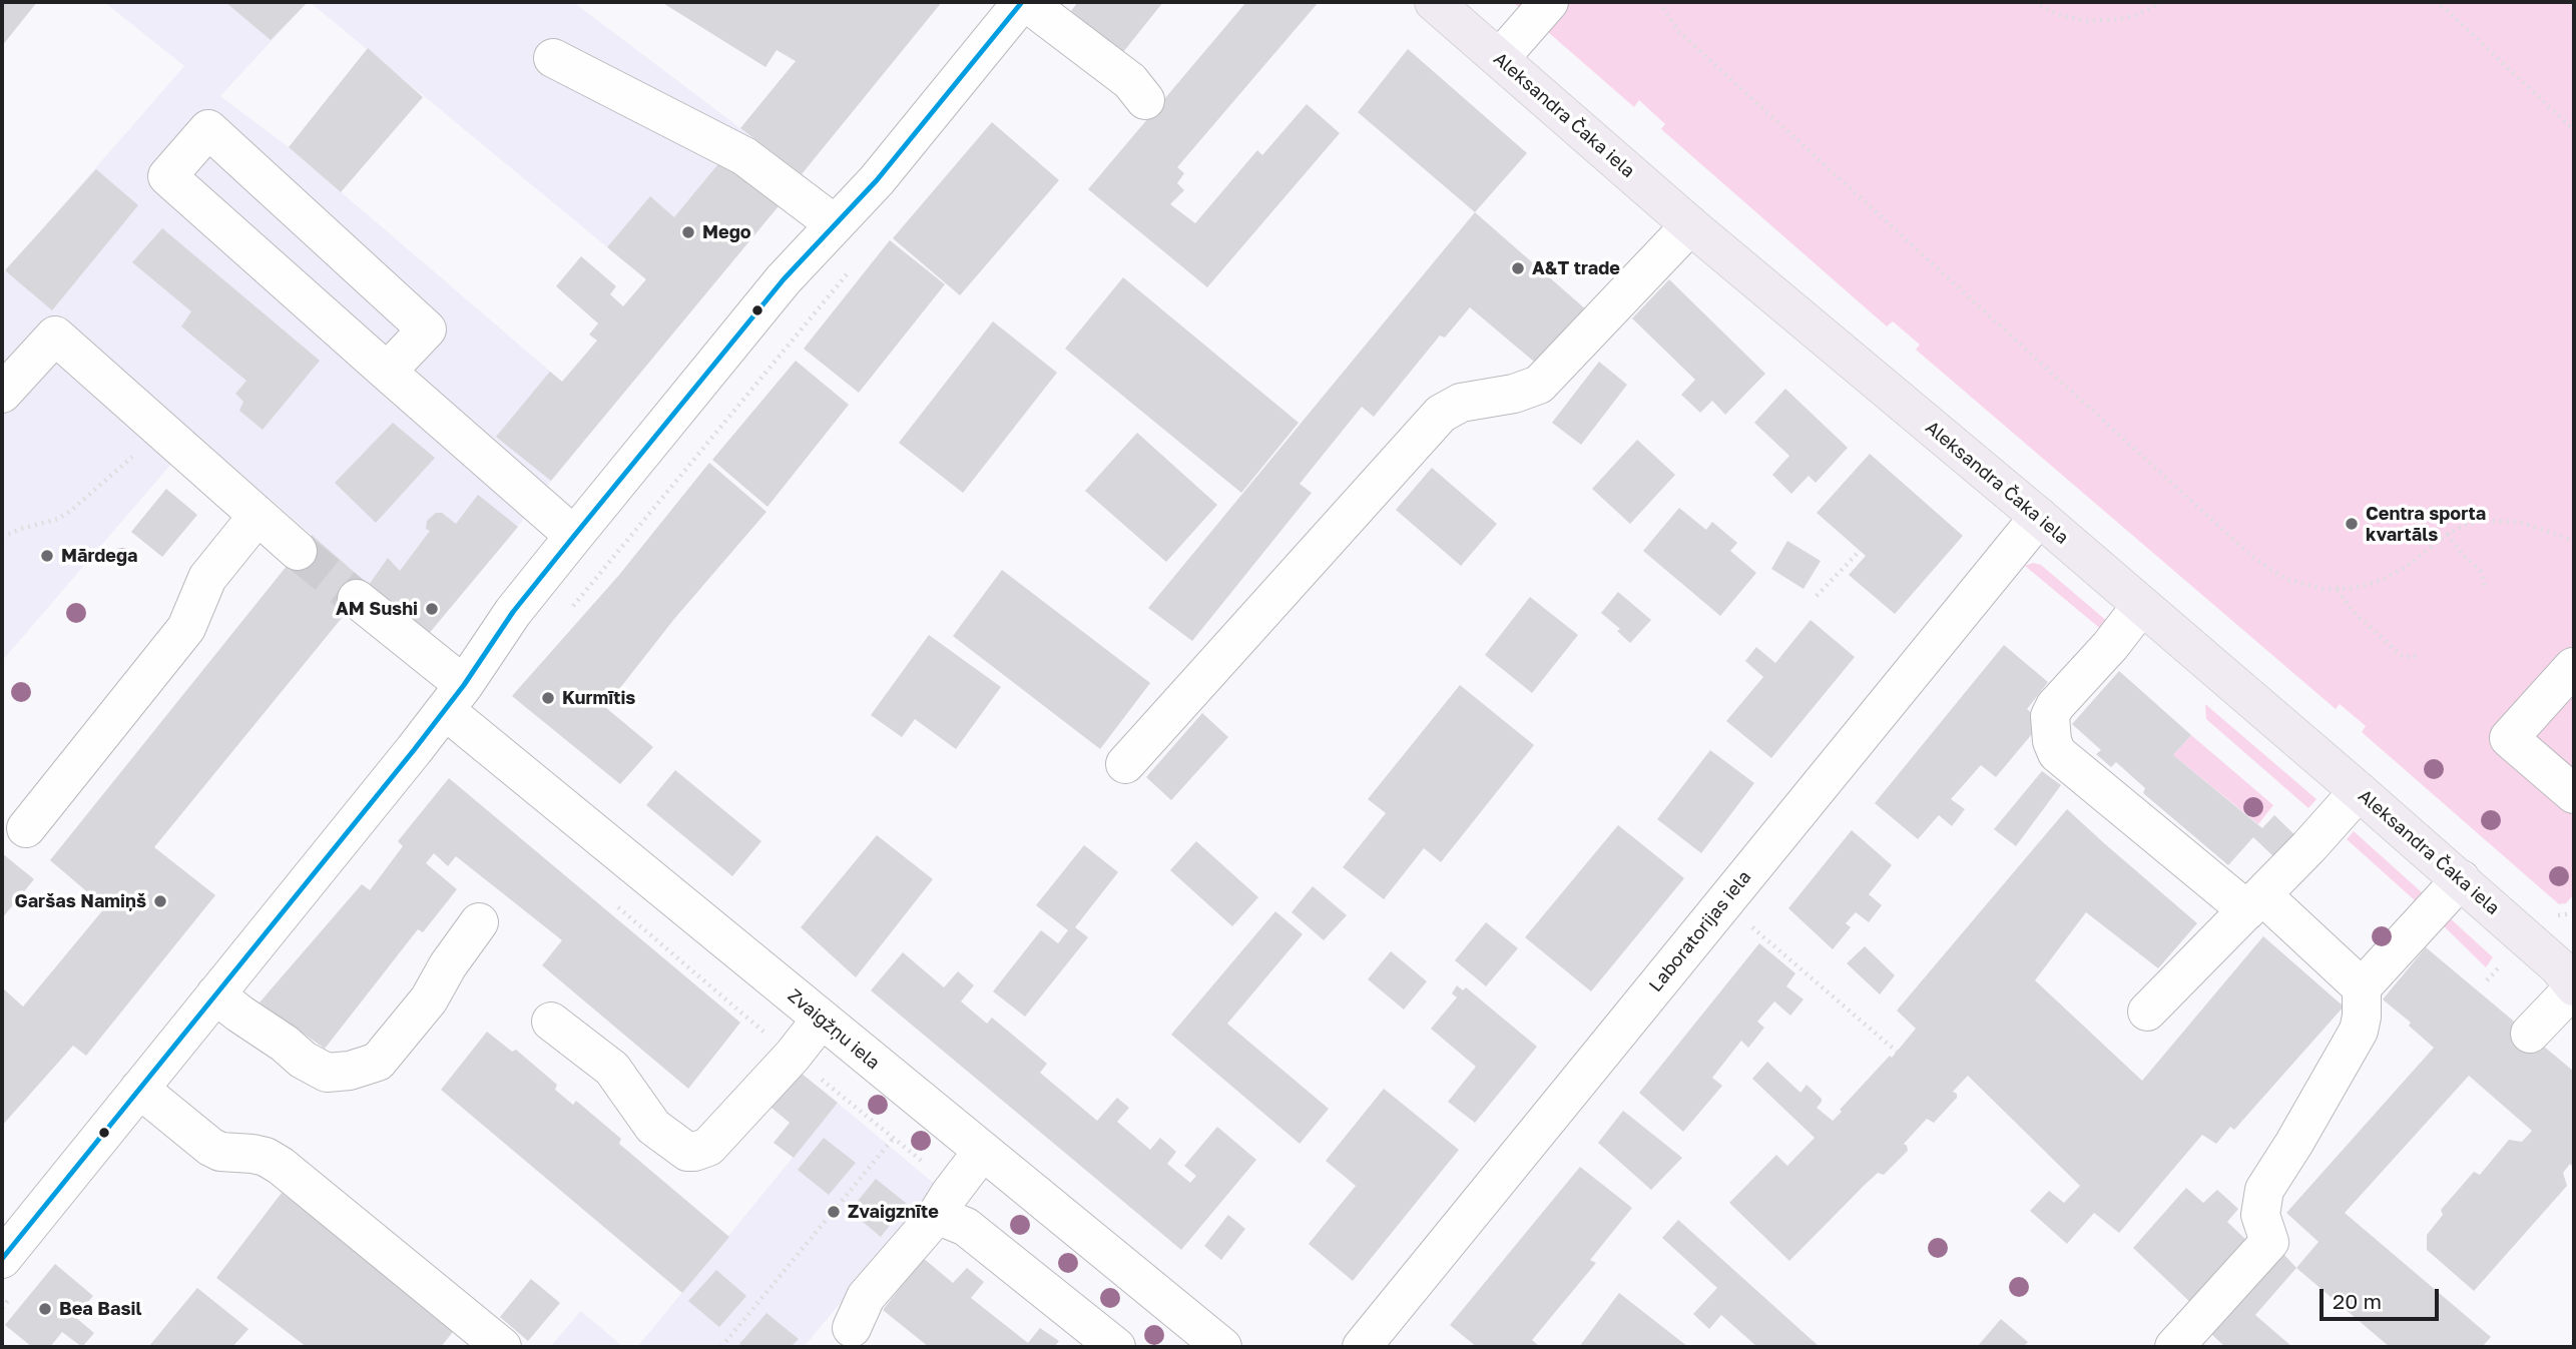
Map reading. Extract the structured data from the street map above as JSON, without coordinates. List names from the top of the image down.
{
  "streets": {
    "main road": ["Aleksandra Čaka iela"],
    "street": ["Laboratorijas iela", "Zvaigžņu iela"]
  },
  "crossings": [
    ["Aleksandra Čaka iela", "Laboratorijas iela"]
  ],
  "places": [
    "Mego",
    "A&T trade",
    "Centra sporta kvartāls",
    "Mārdega",
    "AM Sushi",
    "Kurmītis",
    "Garšas Namiņš",
    "Zvaigznīte",
    "Bea Basil"
  ],
  "scale_bar": "20 m"
}
